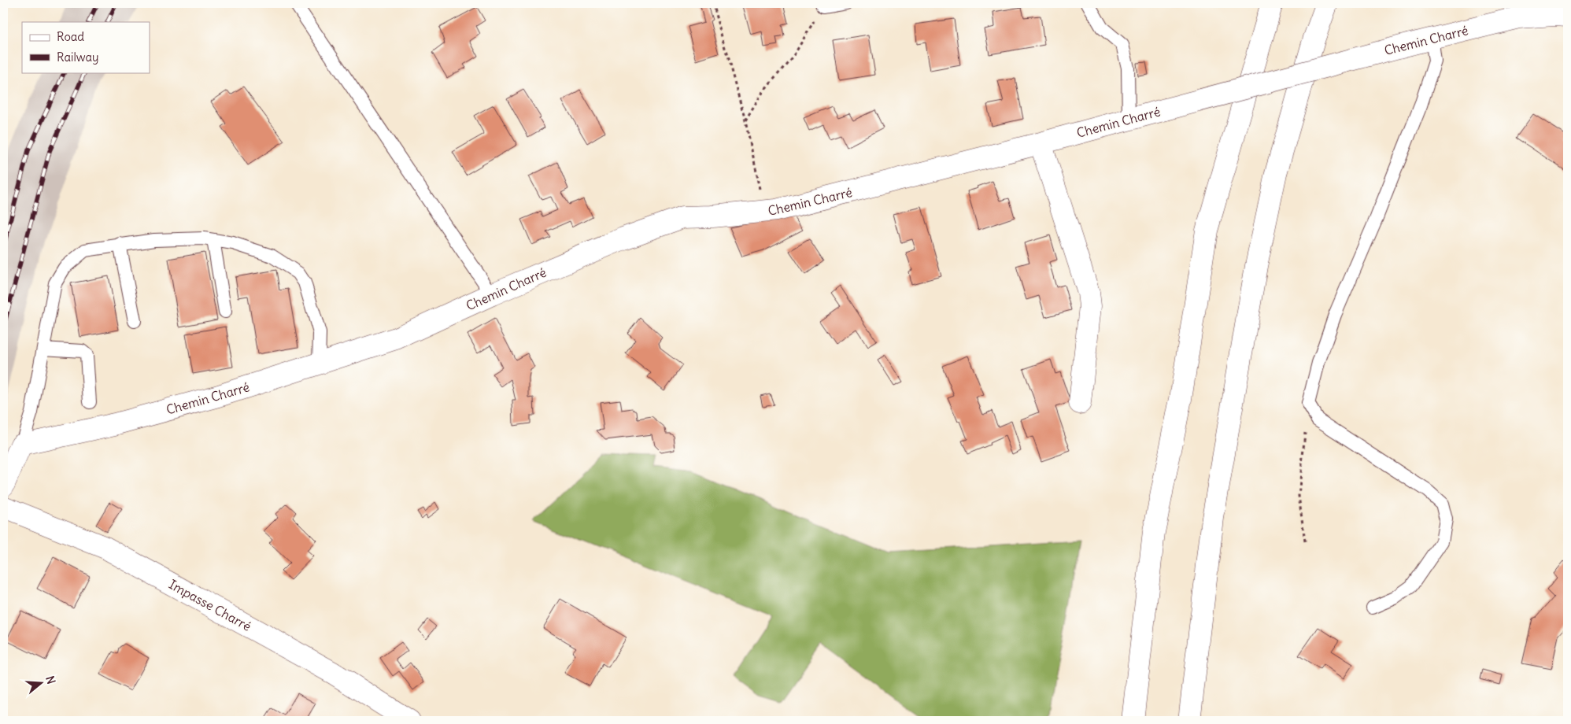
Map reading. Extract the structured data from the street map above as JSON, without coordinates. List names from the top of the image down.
{
  "streets": {
    "main road": ["Chemin Charré", "Impasse Charré"]
  },
  "legend": ["Road", "Railway"],
  "north": "right"
}
